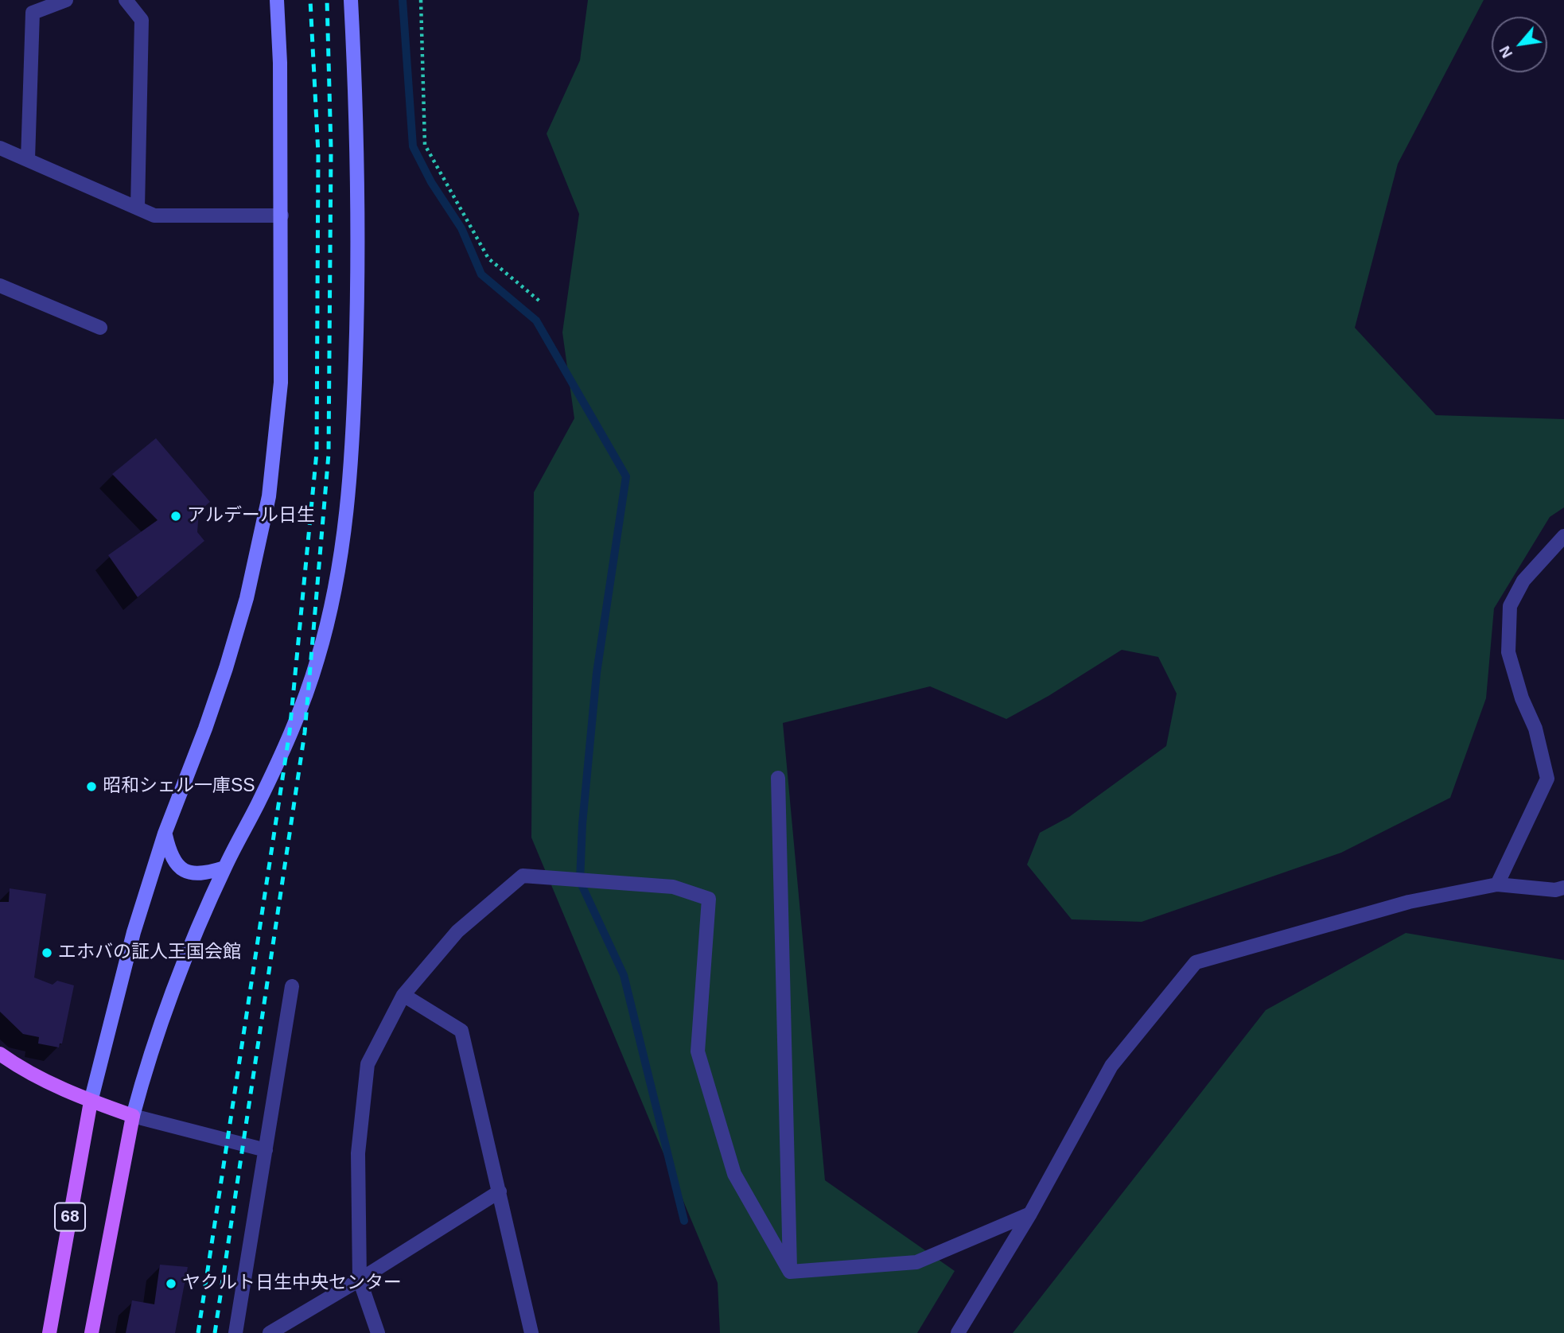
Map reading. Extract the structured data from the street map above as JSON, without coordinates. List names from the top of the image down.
{
  "streets": {
    "main road": ["68"]
  },
  "places": [
    "アルデール日生",
    "昭和シェル一庫SS",
    "エホバの証人王国会館",
    "ヤクルト日生中央センター"
  ],
  "north": "bottom left"
}
